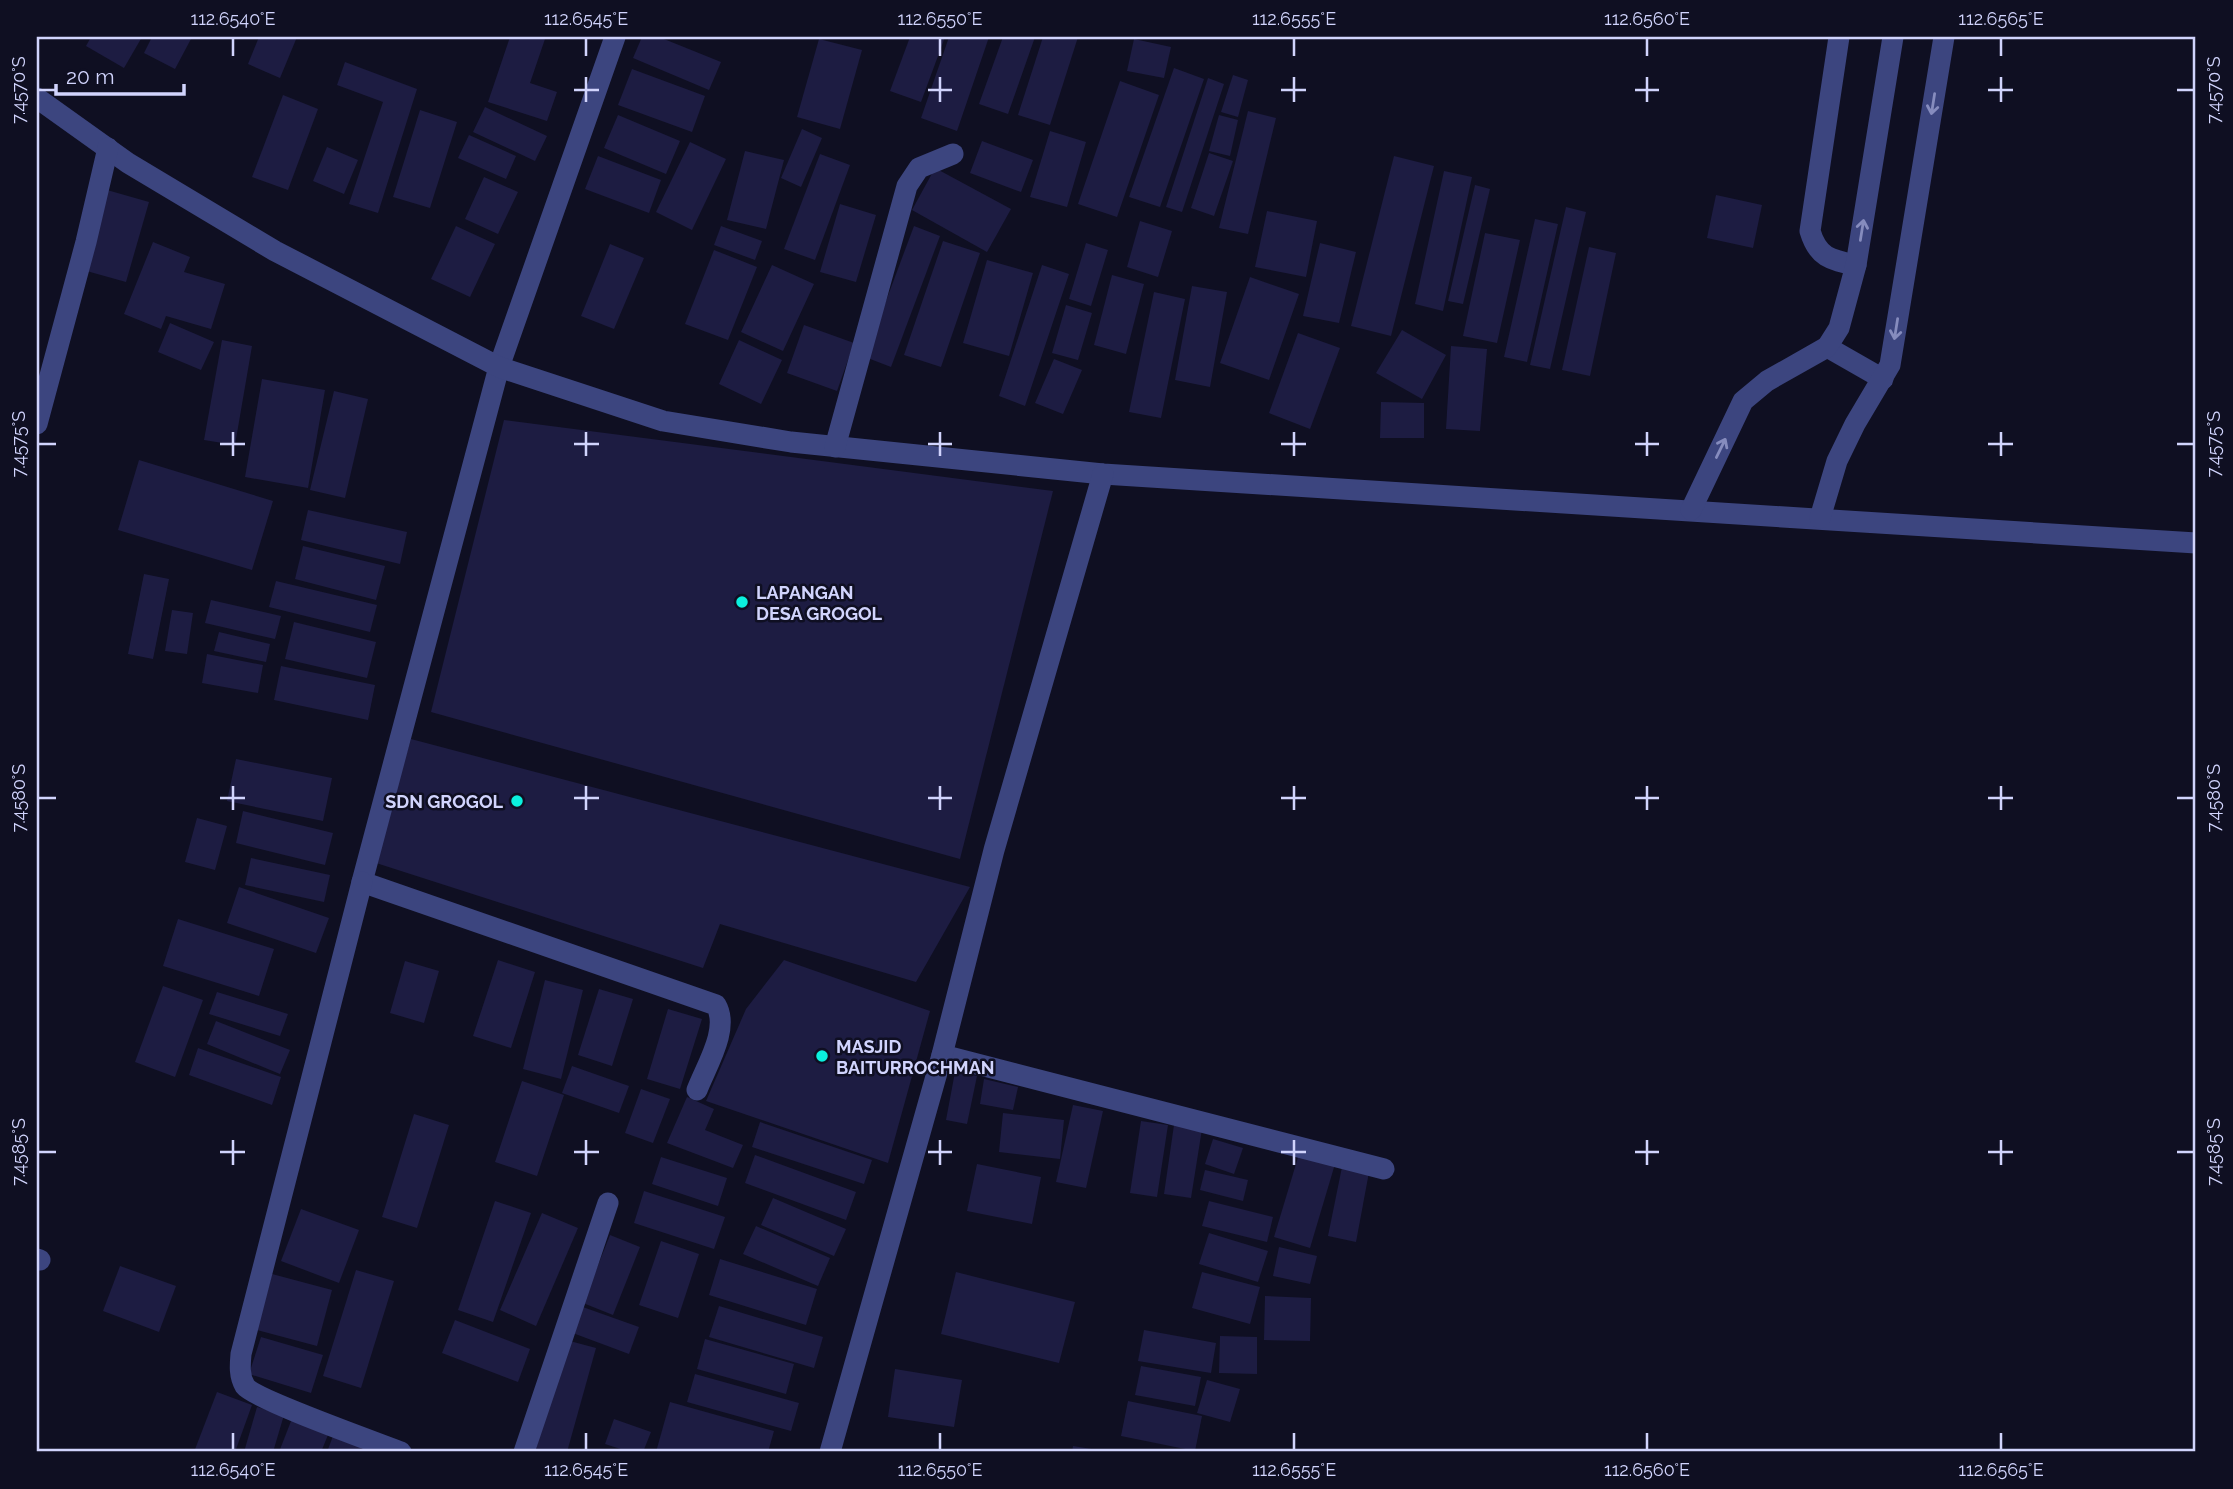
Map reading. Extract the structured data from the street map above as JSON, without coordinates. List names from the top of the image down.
{
  "places": ["LAPANGAN DESA GROGOL", "SDN GROGOL", "MASJID BAITURROCHMAN"],
  "scale_bar": "20 m",
  "coordinates": [
    "112.6540°E",
    "112.6545°E",
    "112.6550°E",
    "112.6555°E",
    "112.6560°E",
    "112.6565°E",
    "7.4570°S",
    "7.4575°S",
    "7.4580°S",
    "7.4585°S"
  ]
}
